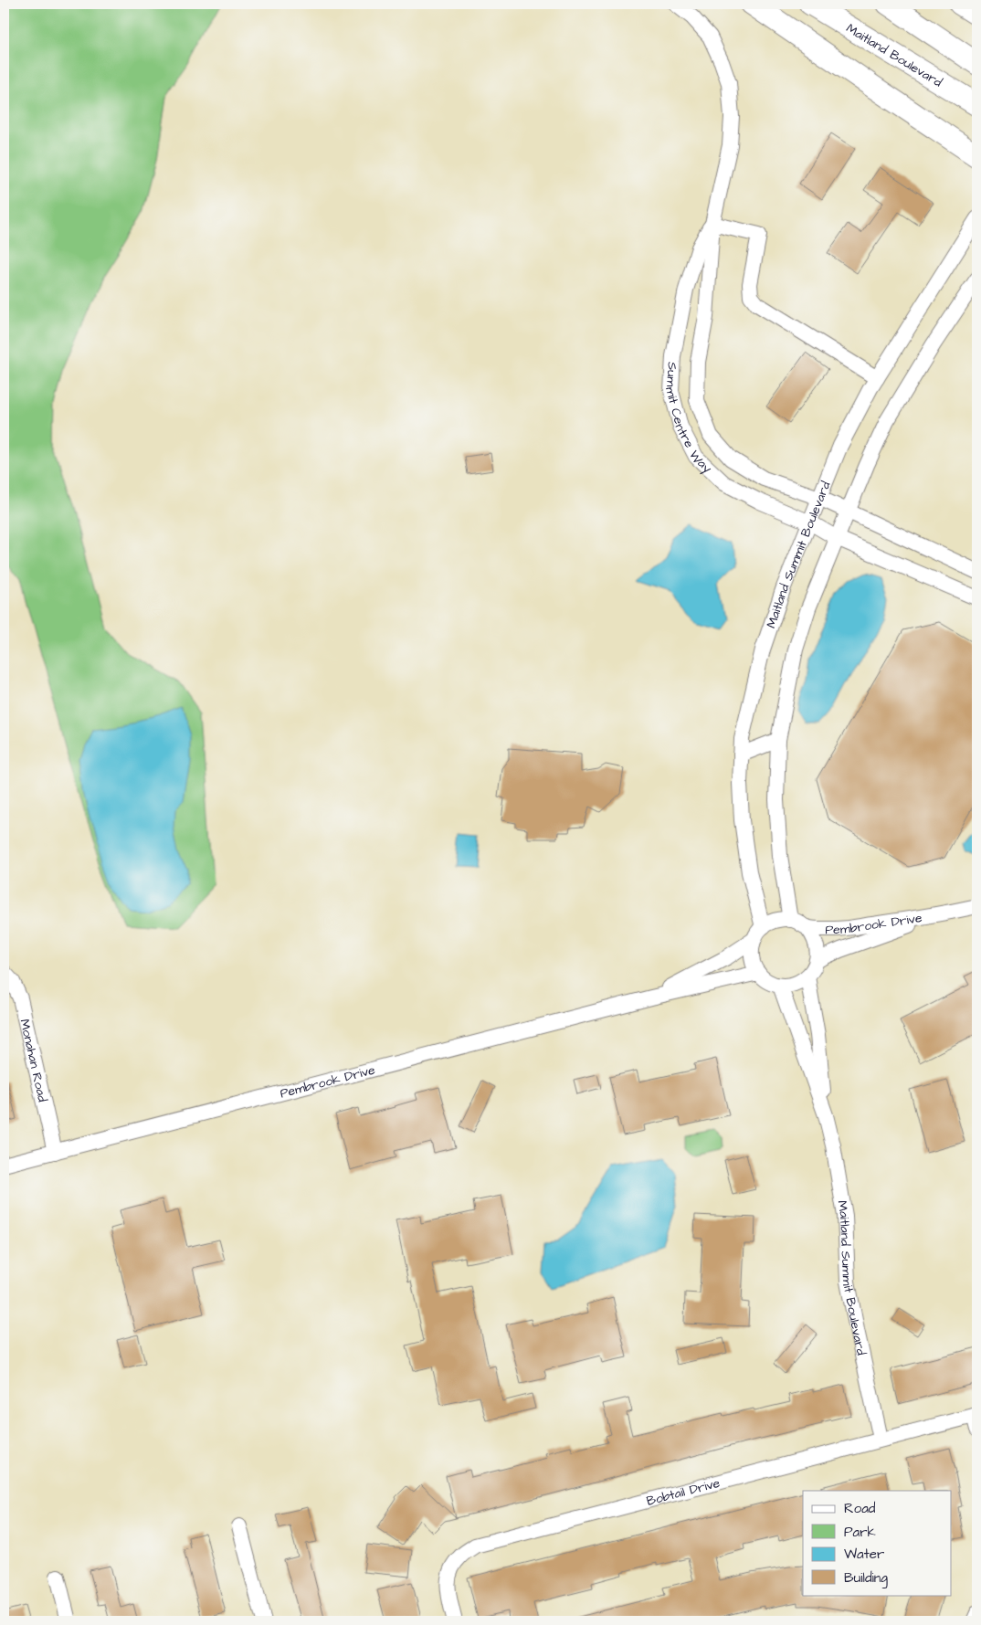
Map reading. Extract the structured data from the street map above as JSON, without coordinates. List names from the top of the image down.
{
  "streets": {
    "highway": ["Maitland Boulevard"],
    "street": [
      "Summit Centre Way",
      "Maitland Summit Boulevard",
      "Pembrook Drive",
      "Monahan Road",
      "Bobtail Drive"
    ]
  },
  "crossings": [
    ["Summit Centre Way", "Maitland Summit Boulevard"],
    ["Maitland Summit Boulevard", "Pembrook Drive"],
    ["Maitland Summit Boulevard", "Bobtail Drive"],
    ["Pembrook Drive", "Monahan Road"]
  ],
  "legend": [
    "Road",
    "Park",
    "Water",
    "Building"
  ]
}
